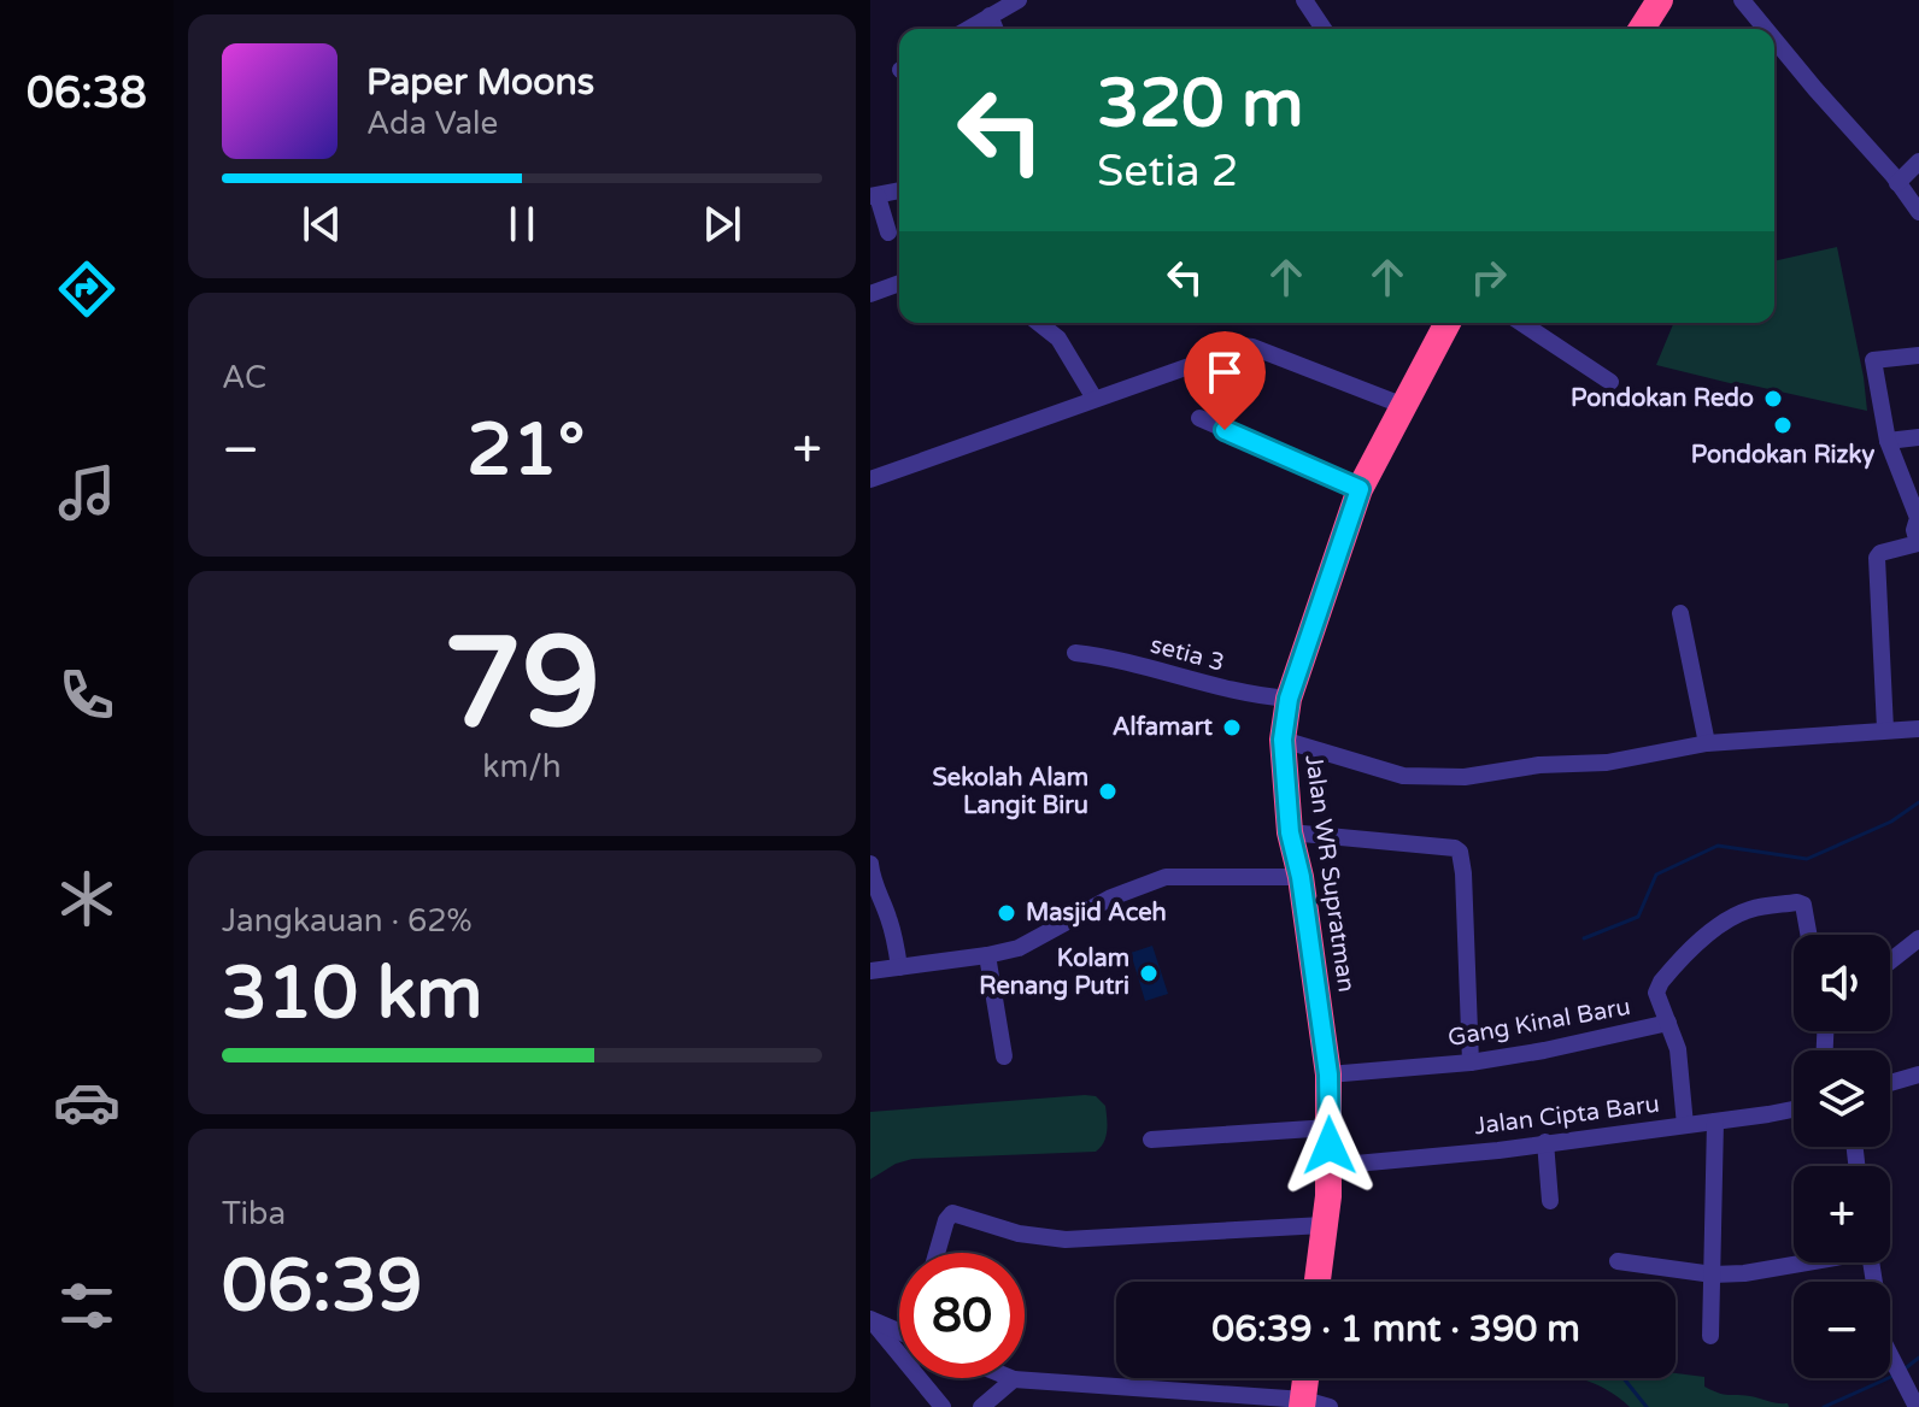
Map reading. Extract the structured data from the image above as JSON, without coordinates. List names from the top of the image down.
{
  "streets": {
    "highway": ["Jalan WR Supratman"],
    "street": ["setia 3", "Gang Kinal Baru", "Jalan Cipta Baru"]
  },
  "crossings": [
    ["setia 3", "Jalan WR Supratman"],
    ["Jalan WR Supratman", "Gang Kinal Baru"],
    ["Jalan WR Supratman", "Jalan Cipta Baru"]
  ],
  "places": [
    "Pondokan Redo",
    "Pondokan Rizky",
    "Alfamart",
    "Sekolah Alam Langit Biru",
    "Masjid Aceh",
    "Kolam Renang Putri"
  ],
  "page": {
    "tabs": "06:38",
    "turn": ["320 m", "Setia 2"],
    "song": ["Paper Moons", "Ada Vale"],
    "tile": [
      "AC",
      ["79", "km/h"],
      ["Jangkauan · 62%", "310 km"],
      ["Tiba", "06:39"]
    ],
    "heat": ["−", "21°", "+"],
    "map_buttons": ["+", "−"],
    "limit": "80",
    "trip": "06:39 · 1 mnt · 390 m"
  }
}
